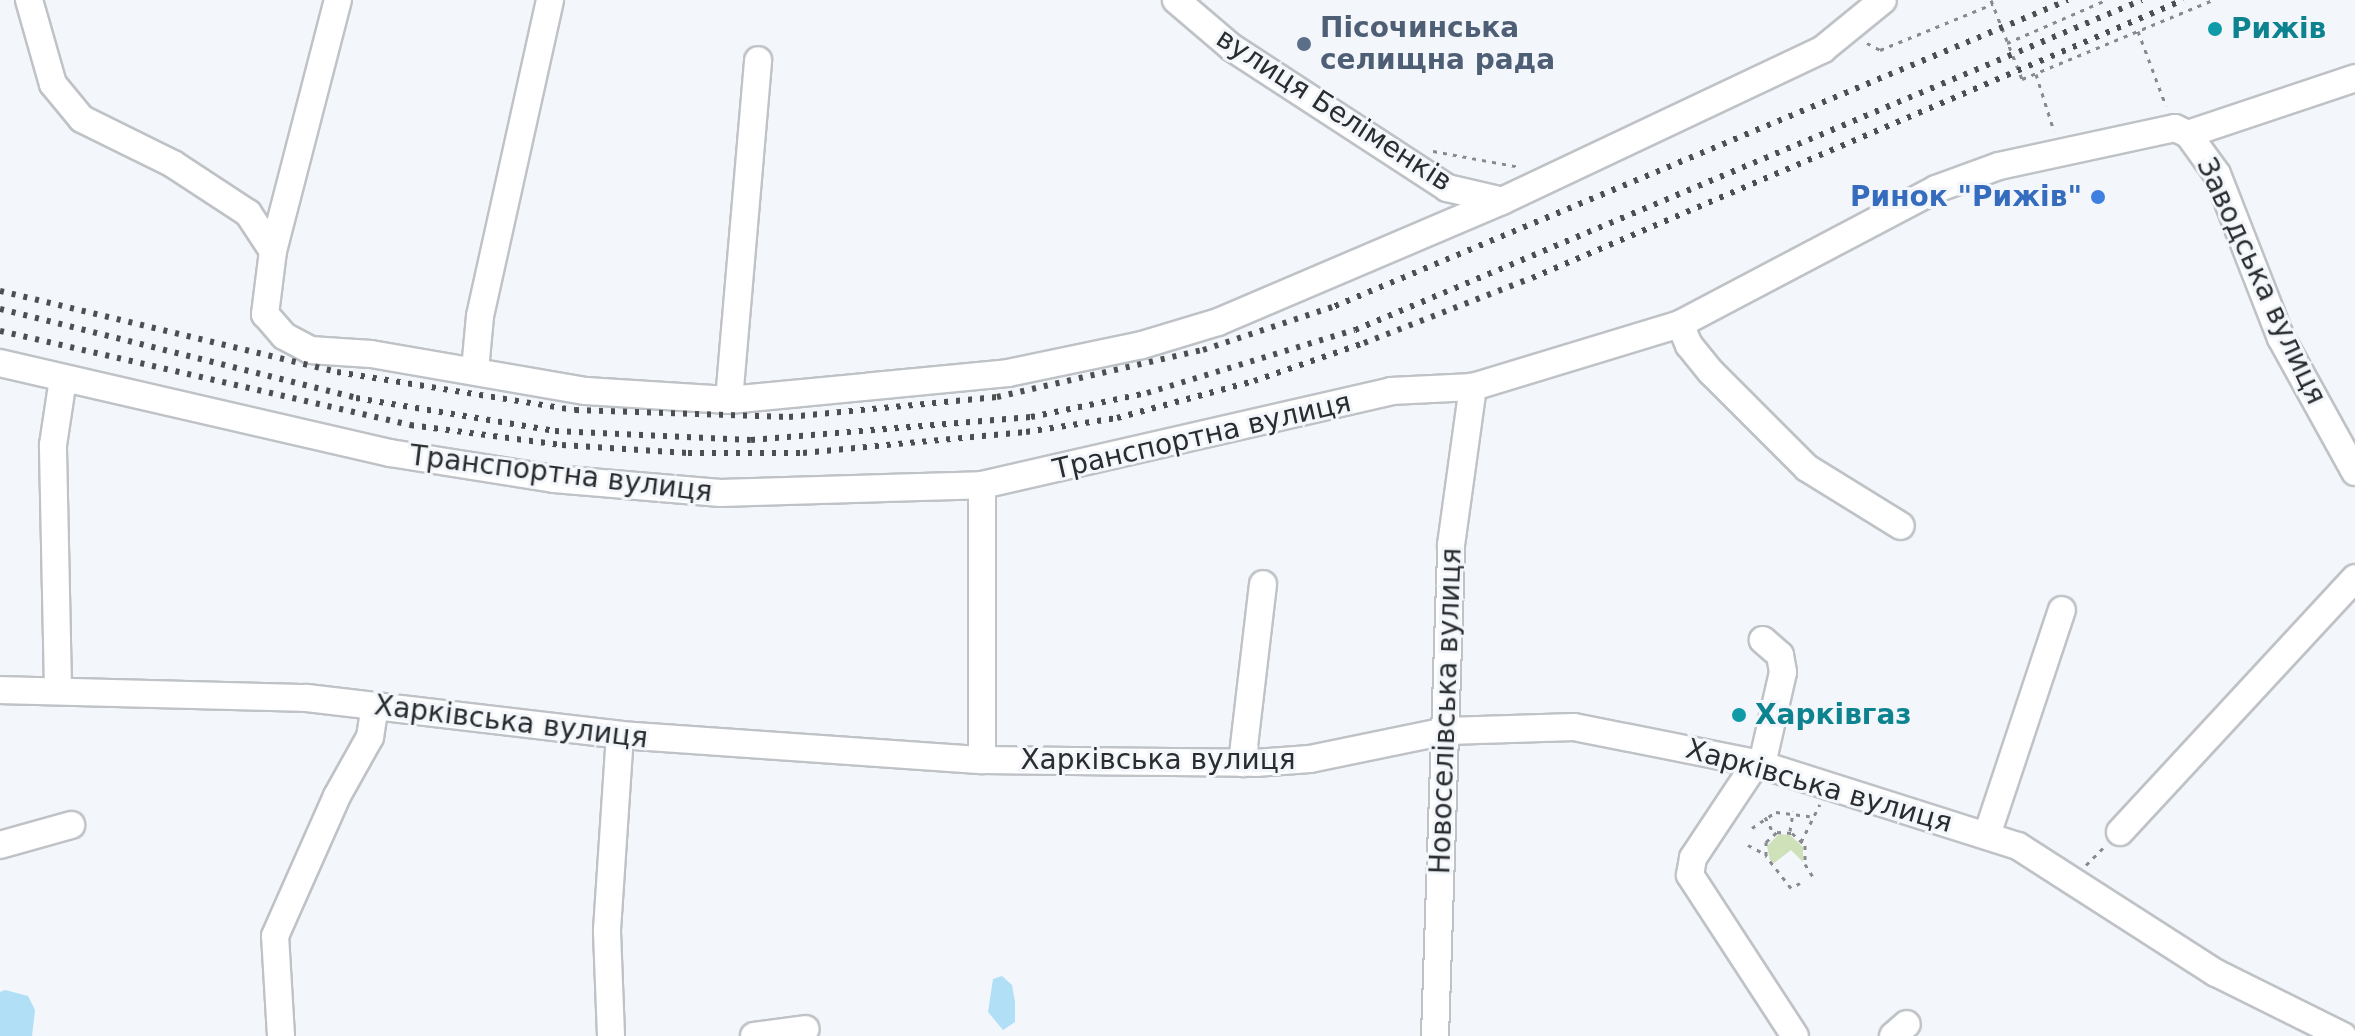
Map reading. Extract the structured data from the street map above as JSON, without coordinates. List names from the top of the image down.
{
  "streets": {
    "street": [
      "вулиця Беліменків",
      "Заводська вулиця",
      "Транспортна вулиця",
      "Новоселівська вулиця",
      "Харківська вулиця"
    ]
  },
  "crossings": [
    ["Заводська вулиця", "Транспортна вулиця"],
    ["Транспортна вулиця", "Новоселівська вулиця"],
    ["Новоселівська вулиця", "Харківська вулиця"]
  ],
  "places": [
    "Рижів",
    "Пісочинська селищна рада",
    "Ринок \"Рижів\"",
    "Харківгаз"
  ]
}
